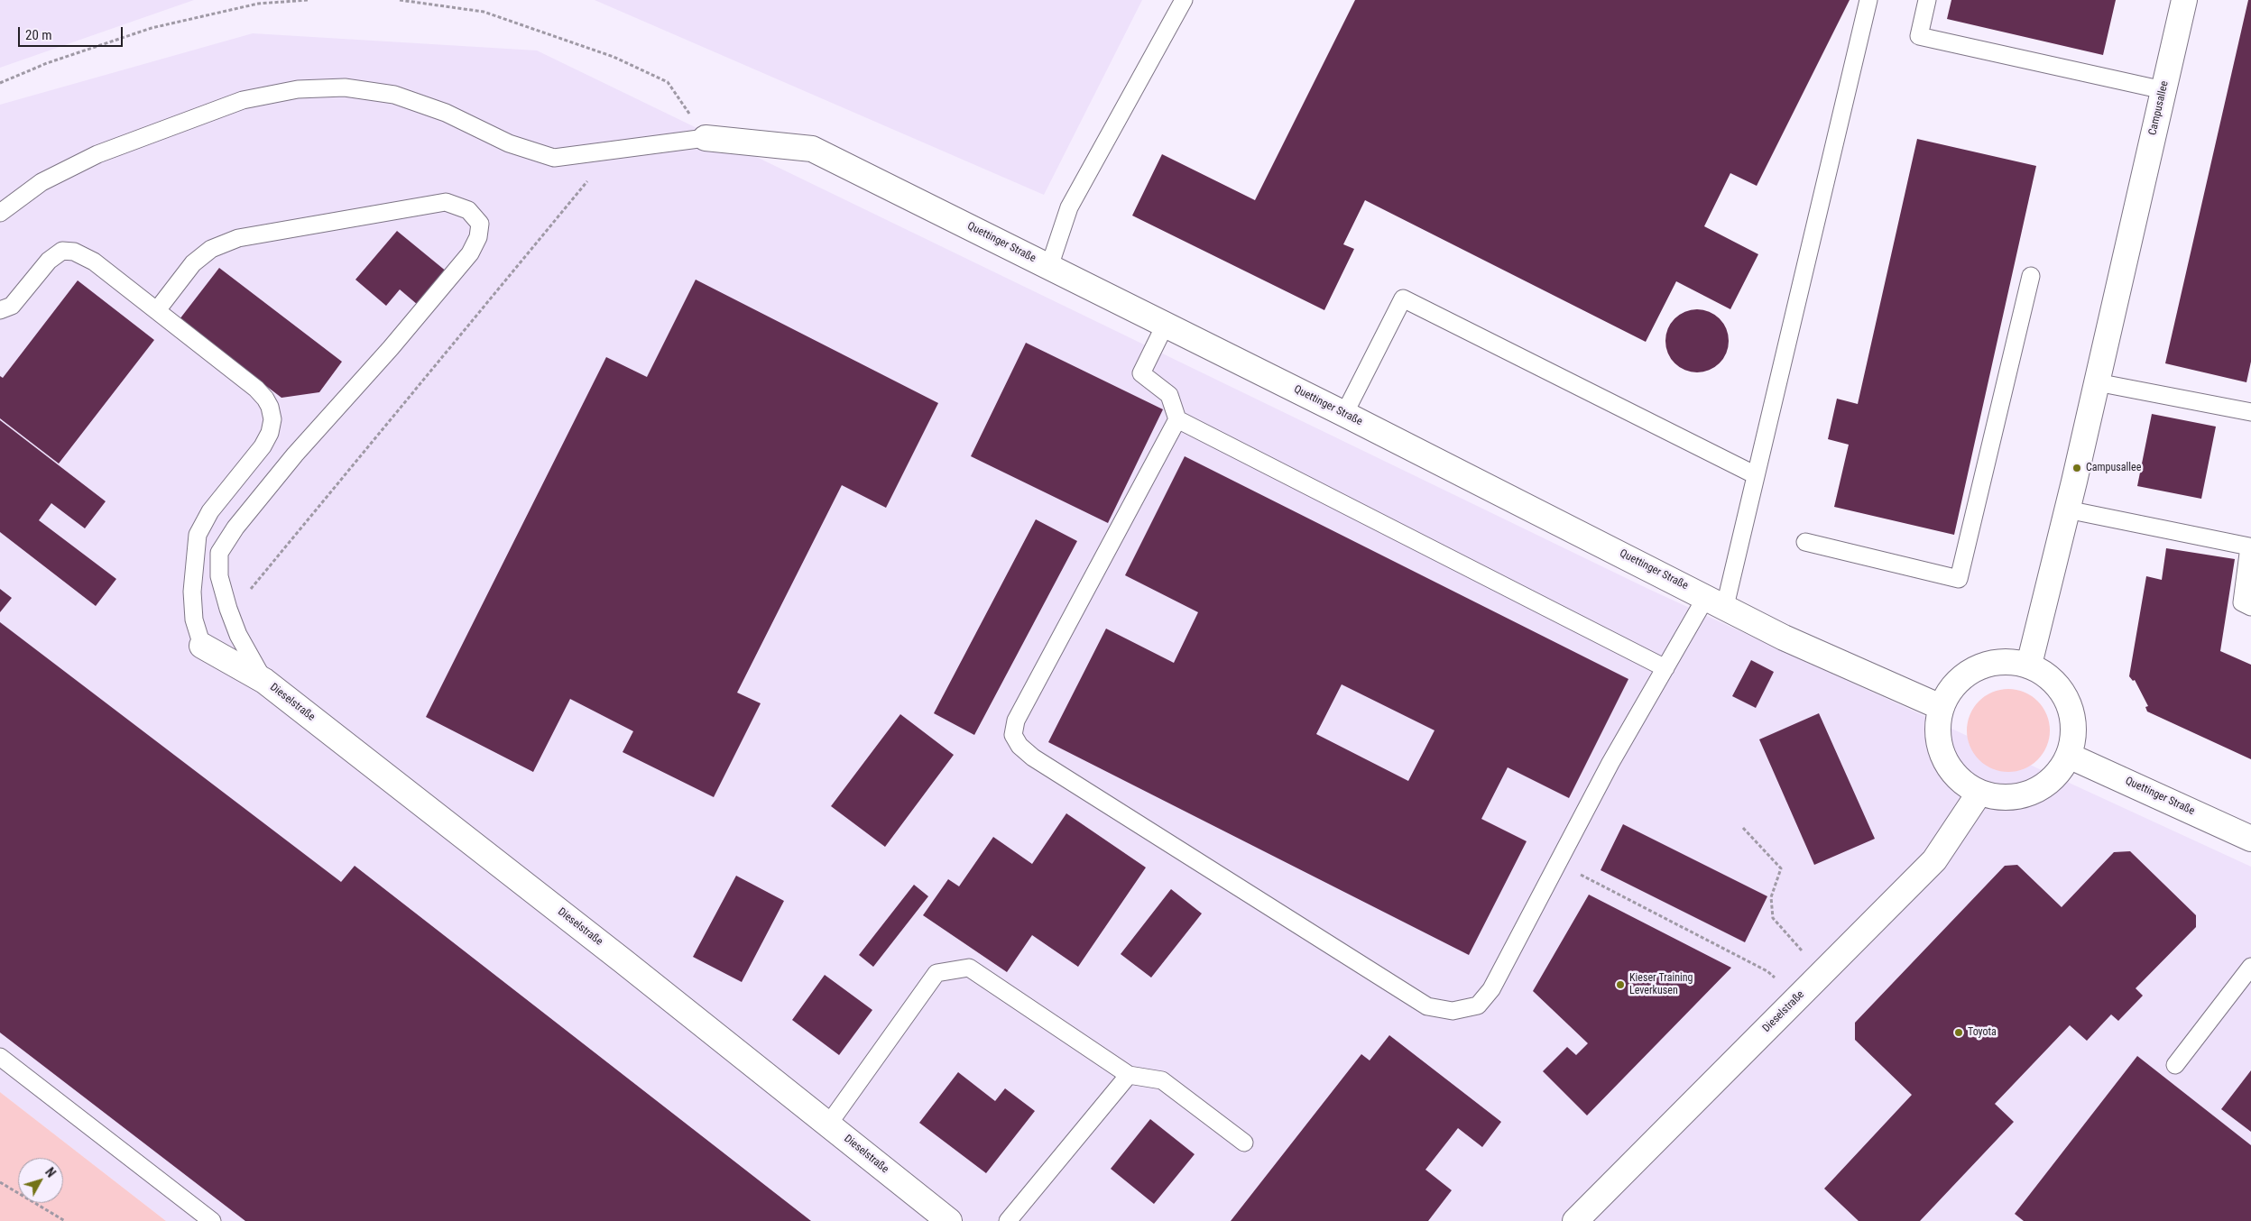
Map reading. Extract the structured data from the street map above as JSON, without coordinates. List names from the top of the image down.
{
  "streets": {
    "street": ["Campusallee", "Quettinger Straße", "Dieselstraße"]
  },
  "crossings": [
    ["Campusallee", "Quettinger Straße"],
    ["Campusallee", "Dieselstraße"],
    ["Quettinger Straße", "Dieselstraße"]
  ],
  "places": ["Campusallee", "Kieser Training Leverkusen", "Toyota"],
  "scale_bar": "20 m",
  "north": "top right"
}
